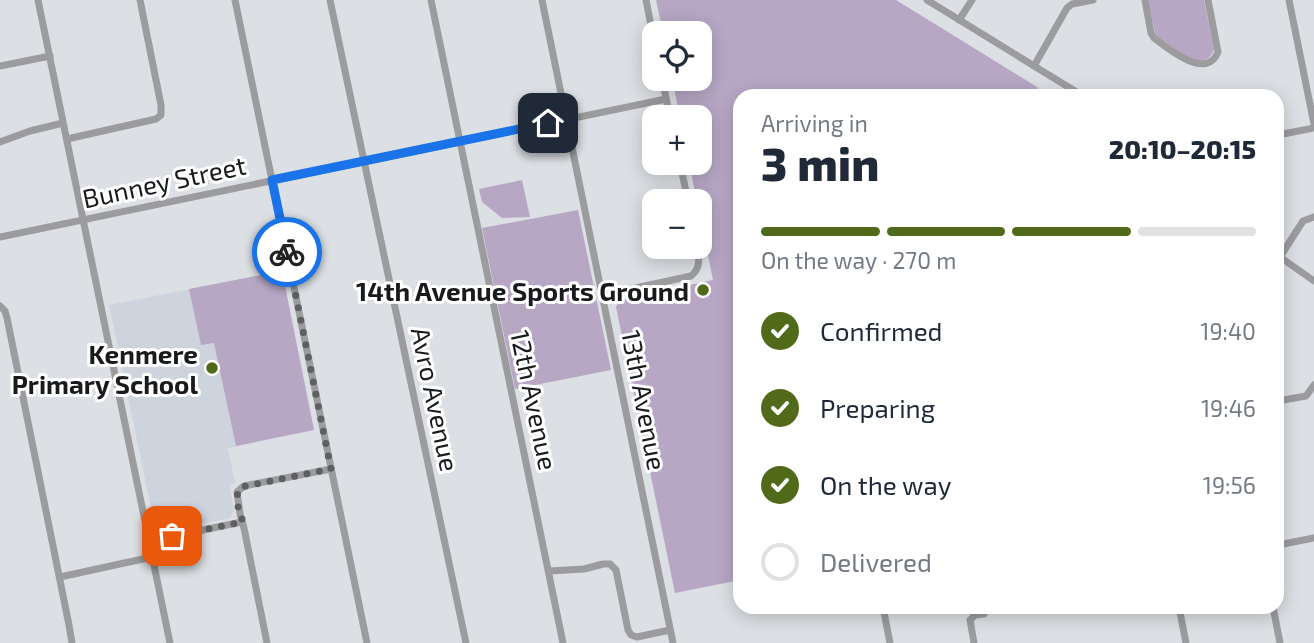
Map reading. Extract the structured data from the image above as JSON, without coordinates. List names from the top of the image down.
{
  "streets": {
    "street": [
      "Bunney Street",
      "Avro Avenue",
      "12th Avenue",
      "13th Avenue"
    ]
  },
  "crossings": [
    ["Bunney Street", "Avro Avenue"],
    ["Bunney Street", "12th Avenue"],
    ["Bunney Street", "13th Avenue"]
  ],
  "places": ["14th Avenue Sports Ground", "Kenmere Primary School"],
  "page": {
    "map_buttons": ["+", "−"],
    "heading": ["3 min", "Arriving in", "20:10–20:15"],
    "bar": "On the way · 270 m",
    "list": [
      ["Confirmed", "19:40"],
      ["Preparing", "19:46"],
      ["On the way", "19:56"],
      "Delivered"
    ]
  }
}
